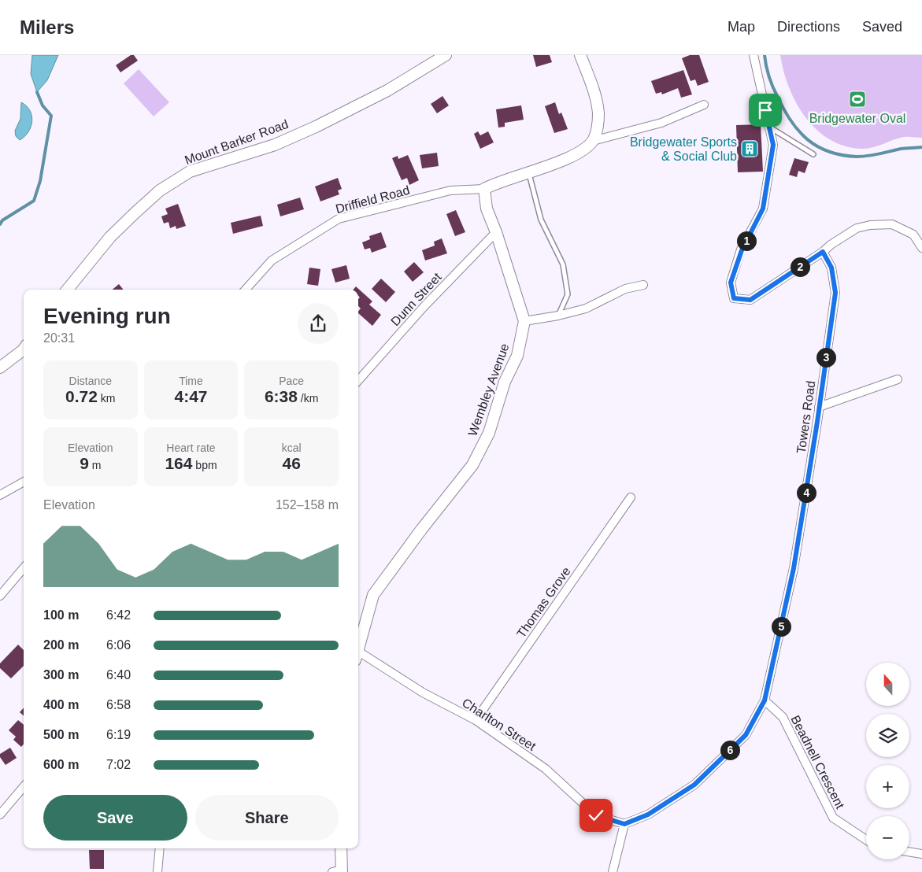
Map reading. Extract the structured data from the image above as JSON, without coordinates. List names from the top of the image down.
{
  "streets": {
    "street": [
      "Mount Barker Road",
      "Driffield Road",
      "Dunn Street",
      "Wembley Avenue",
      "Towers Road",
      "Thomas Grove",
      "Charlton Street",
      "Beadnell Crescent"
    ]
  },
  "crossings": [
    ["Driffield Road", "Wembley Avenue"],
    ["Dunn Street", "Wembley Avenue"],
    ["Towers Road", "Charlton Street"],
    ["Towers Road", "Beadnell Crescent"],
    ["Thomas Grove", "Charlton Street"]
  ],
  "places": {
    "sports": ["Bridgewater Oval"],
    "building": ["Bridgewater Sports & Social Club"]
  },
  "north": "top",
  "page": {
    "header": "Milers",
    "nav": ["Map", "Directions", "Saved"],
    "pins": [
      "1",
      "2",
      "3",
      "4",
      "5",
      "6"
    ],
    "heading": ["Evening run", "20:31"],
    "stats": [
      ["Distance", "0.72 km"],
      ["Time", "4:47"],
      ["Pace", "6:38 /km"],
      ["Elevation", "9 m"],
      ["Heart rate", "164 bpm"],
      ["kcal", "46"]
    ],
    "chart": ["Elevation", "152–158 m"],
    "list": [
      {
        "name": "100 m",
        "note": "6:42"
      },
      {
        "name": "200 m",
        "note": "6:06"
      },
      {
        "name": "300 m",
        "note": "6:40"
      },
      {
        "name": "400 m",
        "note": "6:58"
      },
      {
        "name": "500 m",
        "note": "6:19"
      },
      {
        "name": "600 m",
        "note": "7:02"
      }
    ],
    "map_buttons": ["+", "−"],
    "buttons": ["Save", "Share"]
  }
}
